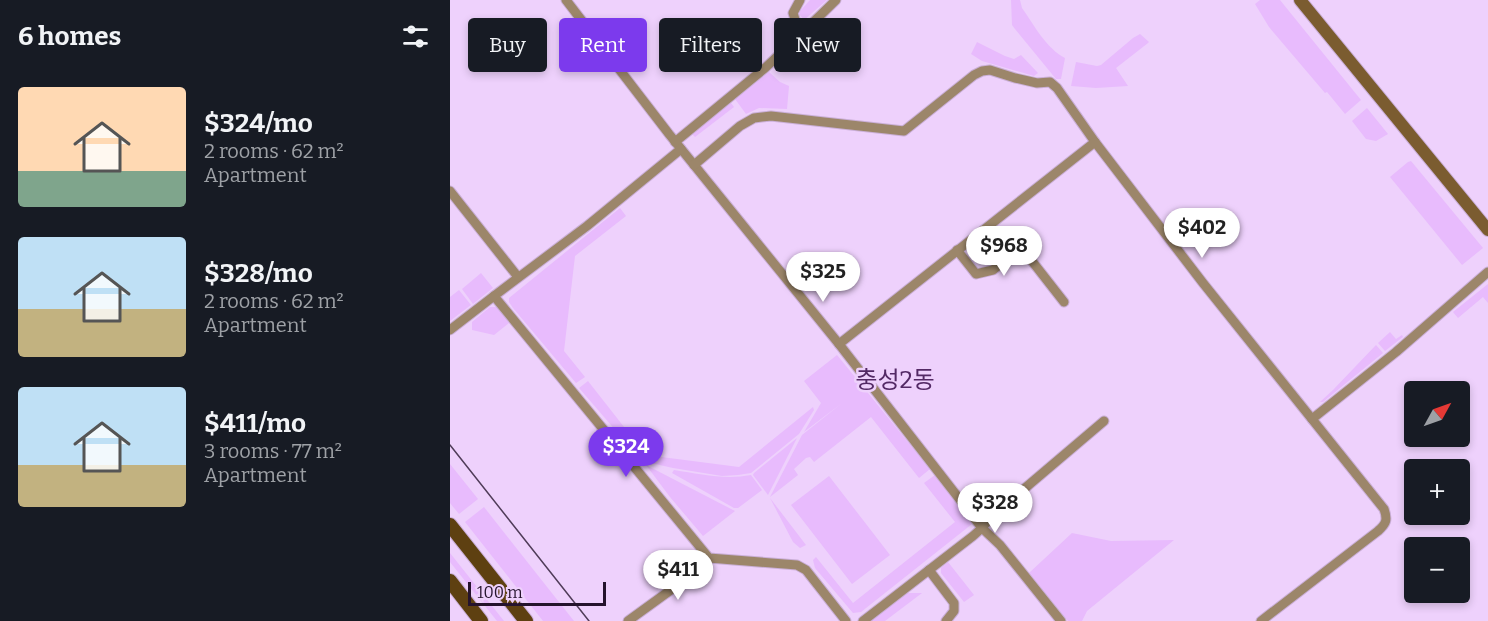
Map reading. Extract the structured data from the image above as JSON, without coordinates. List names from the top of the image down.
{
  "districts": ["충성2동"],
  "scale_bar": "100 m",
  "north": "top right",
  "page": {
    "heading": "6 homes",
    "chip": [
      "Buy",
      "Rent",
      "Filters",
      "New"
    ],
    "list": [
      {
        "name": "$324/mo",
        "note": "2 rooms · 62 m² · Apartment"
      },
      {
        "name": "$328/mo",
        "note": "2 rooms · 62 m² · Apartment"
      },
      {
        "name": "$411/mo",
        "note": "3 rooms · 77 m² · Apartment"
      }
    ],
    "price": [
      "$402",
      "$968",
      "$325",
      "$324",
      "$328",
      "$411"
    ],
    "map_buttons": ["+", "−"],
    "scale": "100 m"
  }
}
